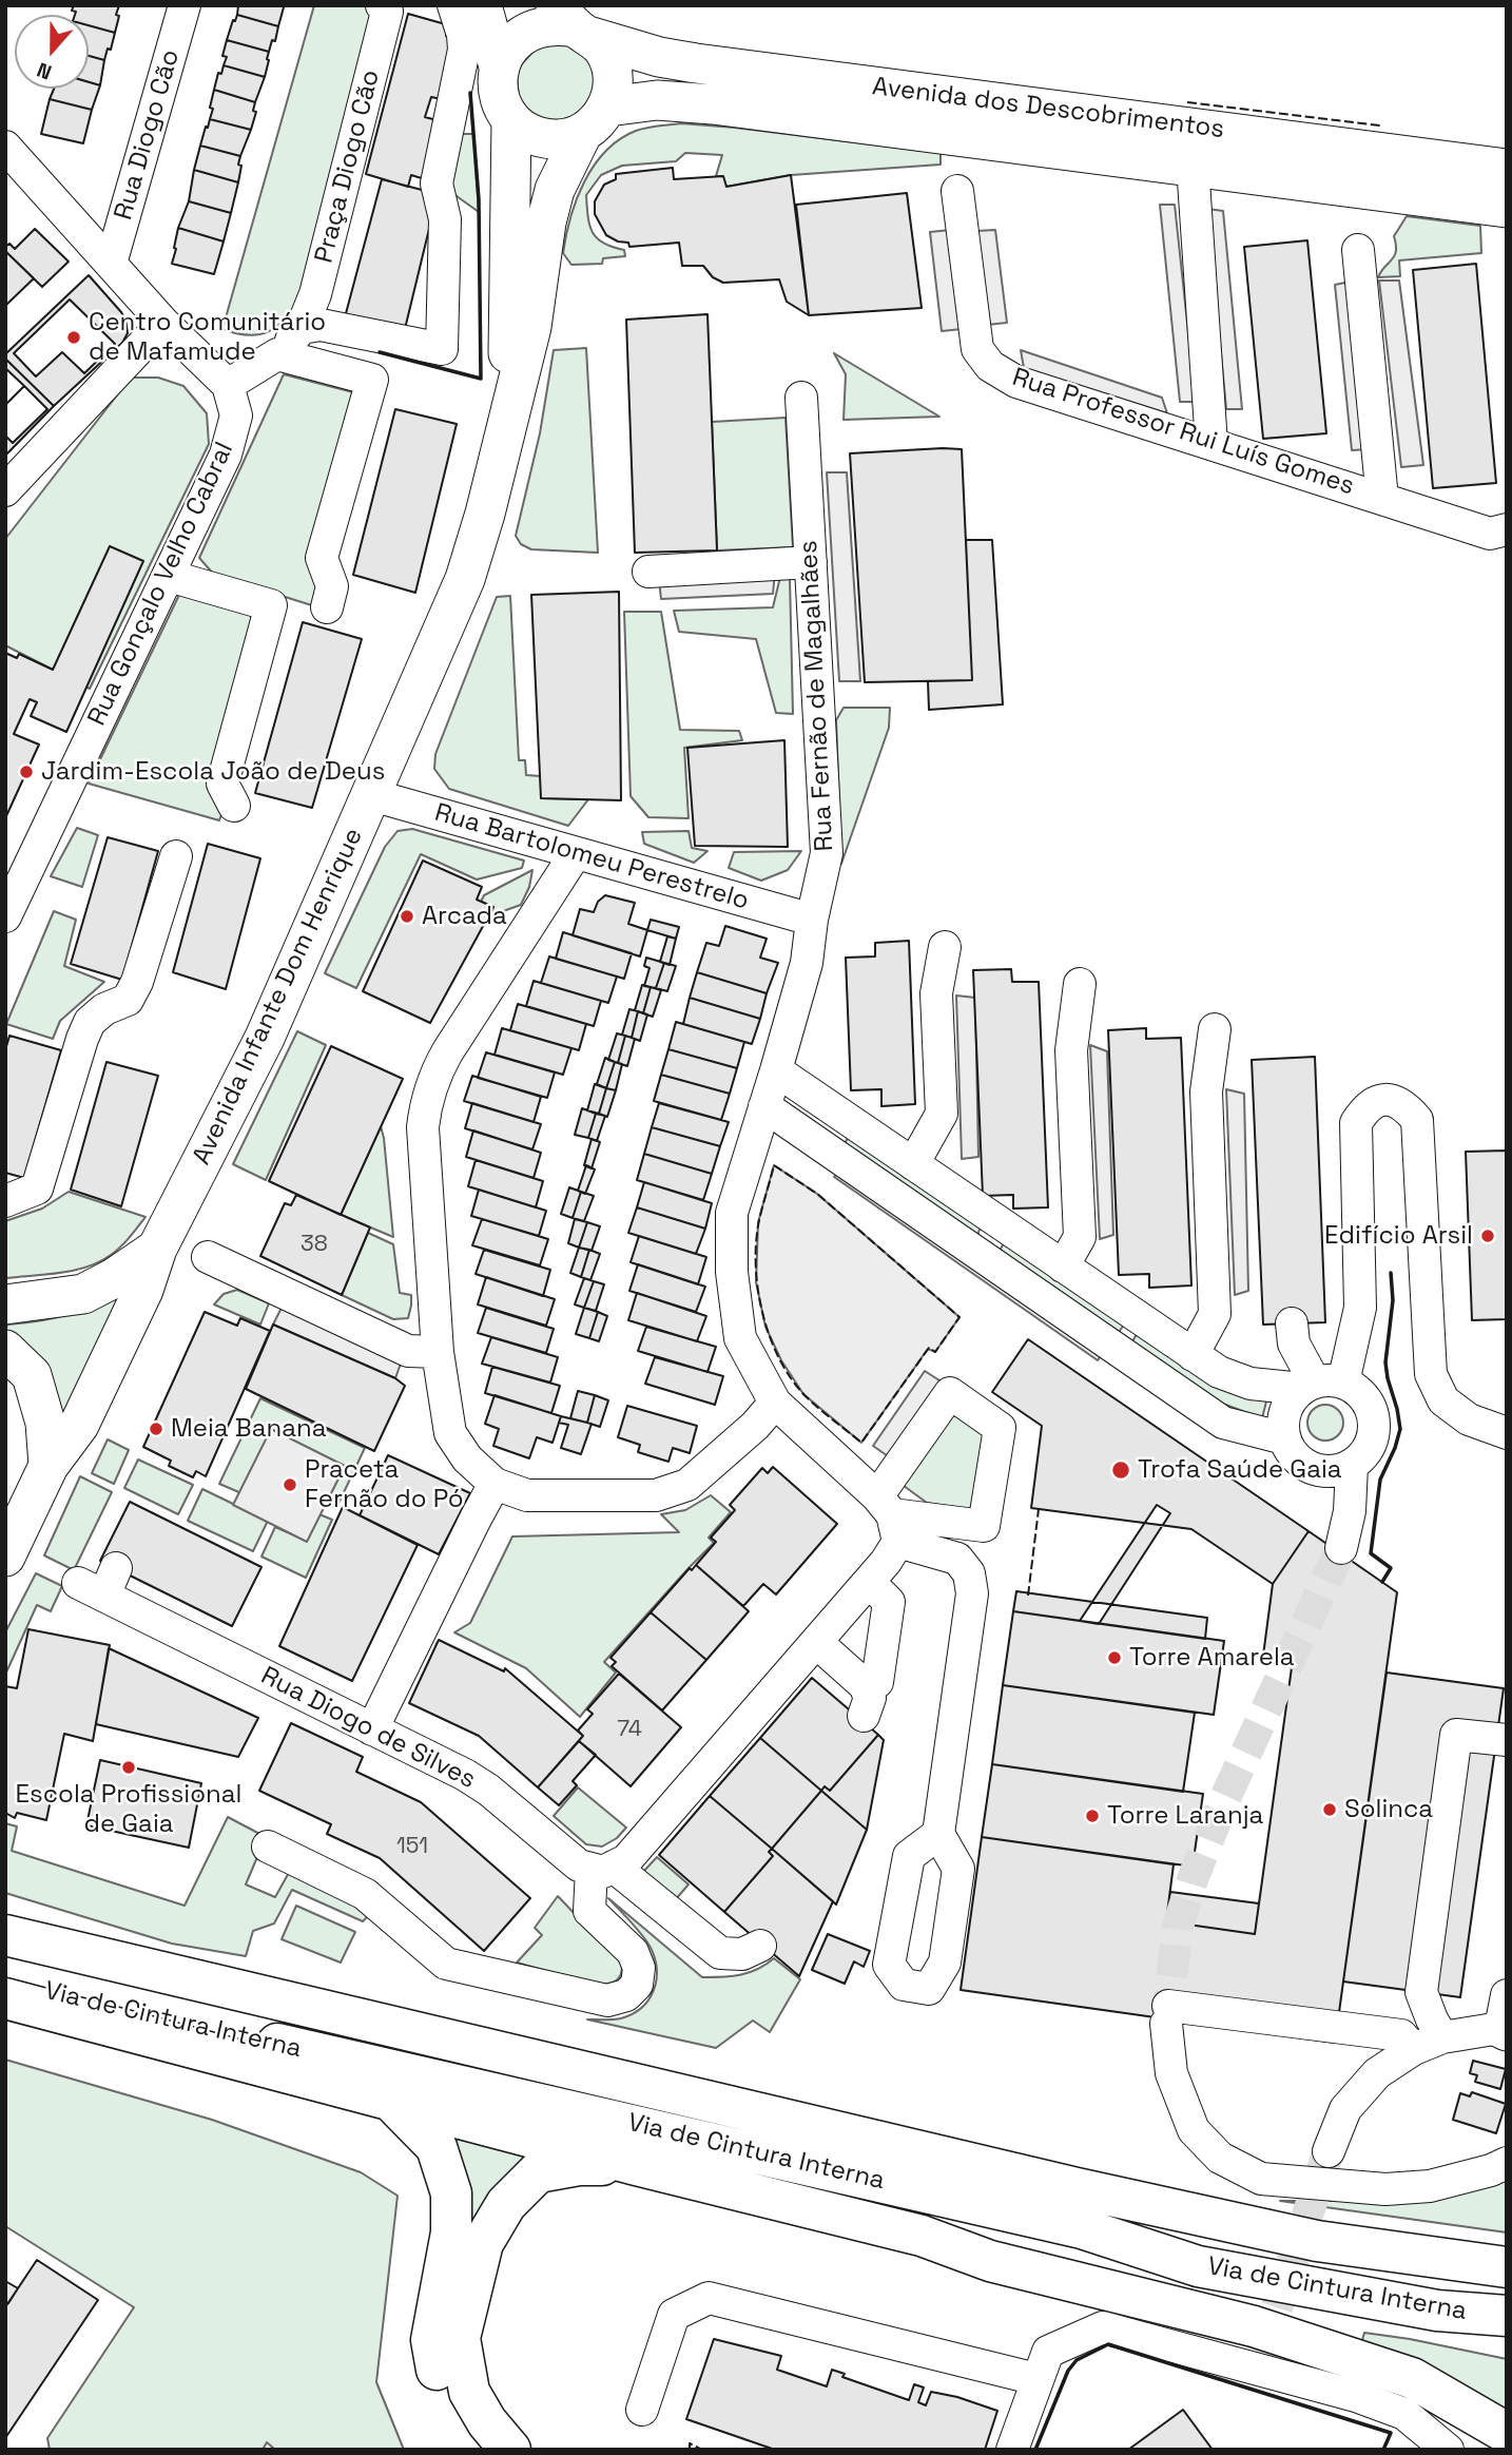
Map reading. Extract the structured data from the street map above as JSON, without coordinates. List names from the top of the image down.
{
  "streets": {
    "highway": ["Via de Cintura Interna"],
    "main road": ["Avenida dos Descobrimentos", "Avenida Infante Dom Henrique"],
    "street": [
      "Rua Diogo Cão",
      "Praça Diogo Cão",
      "Rua Professor Rui Luís Gomes",
      "Rua Gonçalo Velho Cabral",
      "Rua Fernão de Magalhães",
      "Rua Bartolomeu Perestrelo",
      "Rua Diogo de Silves"
    ]
  },
  "crossings": [
    ["Avenida dos Descobrimentos", "Avenida Infante Dom Henrique"],
    ["Praça Diogo Cão", "Rua Gonçalo Velho Cabral"],
    ["Rua Fernão de Magalhães", "Rua Bartolomeu Perestrelo"],
    ["Rua Bartolomeu Perestrelo", "Avenida Infante Dom Henrique"]
  ],
  "places": [
    "Centro Comunitário de Mafamude",
    "Jardim-Escola João de Deus",
    "Arcada",
    "Edifício Arsil",
    "Meia Banana",
    "Trofa Saúde Gaia",
    "Praceta Fernão do Pó",
    "Torre Amarela",
    "Escola Profissional de Gaia",
    "Solinca",
    "Torre Laranja"
  ],
  "house_numbers": ["38", "74", "151"],
  "north": "bottom"
}
